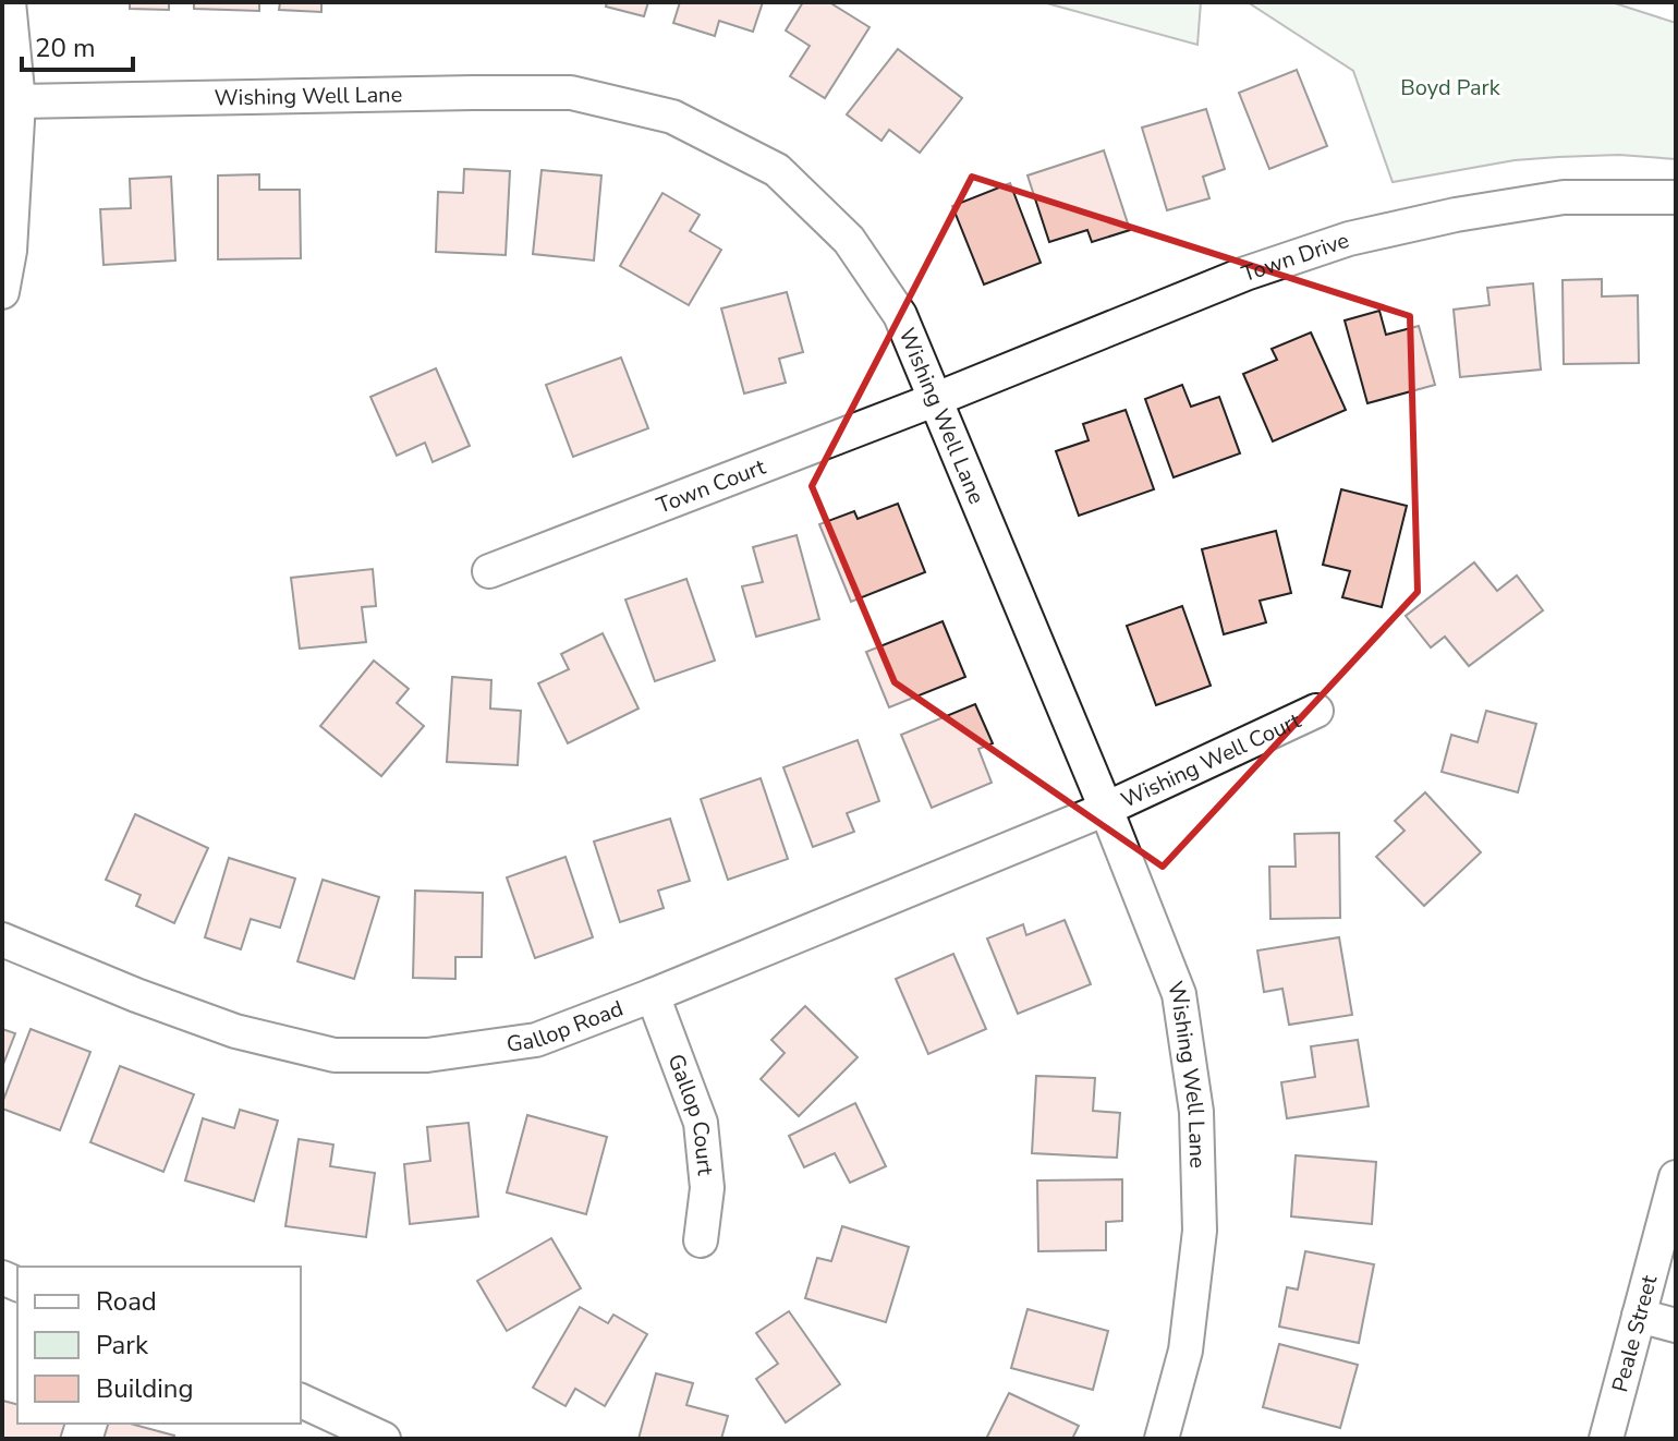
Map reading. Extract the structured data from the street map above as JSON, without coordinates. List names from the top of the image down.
{
  "streets": {
    "street": [
      "Wishing Well Lane",
      "Town Drive",
      "Town Court",
      "Wishing Well Court",
      "Gallop Road",
      "Gallop Court",
      "Peale Street"
    ]
  },
  "crossings": [
    ["Wishing Well Lane", "Town Drive"],
    ["Wishing Well Lane", "Town Court"],
    ["Wishing Well Lane", "Wishing Well Court"],
    ["Wishing Well Lane", "Gallop Road"],
    ["Town Drive", "Town Court"],
    ["Wishing Well Court", "Gallop Road"],
    ["Gallop Road", "Gallop Court"]
  ],
  "parks": ["Boyd Park"],
  "legend": ["Road", "Park", "Building"],
  "scale_bar": "20 m"
}
